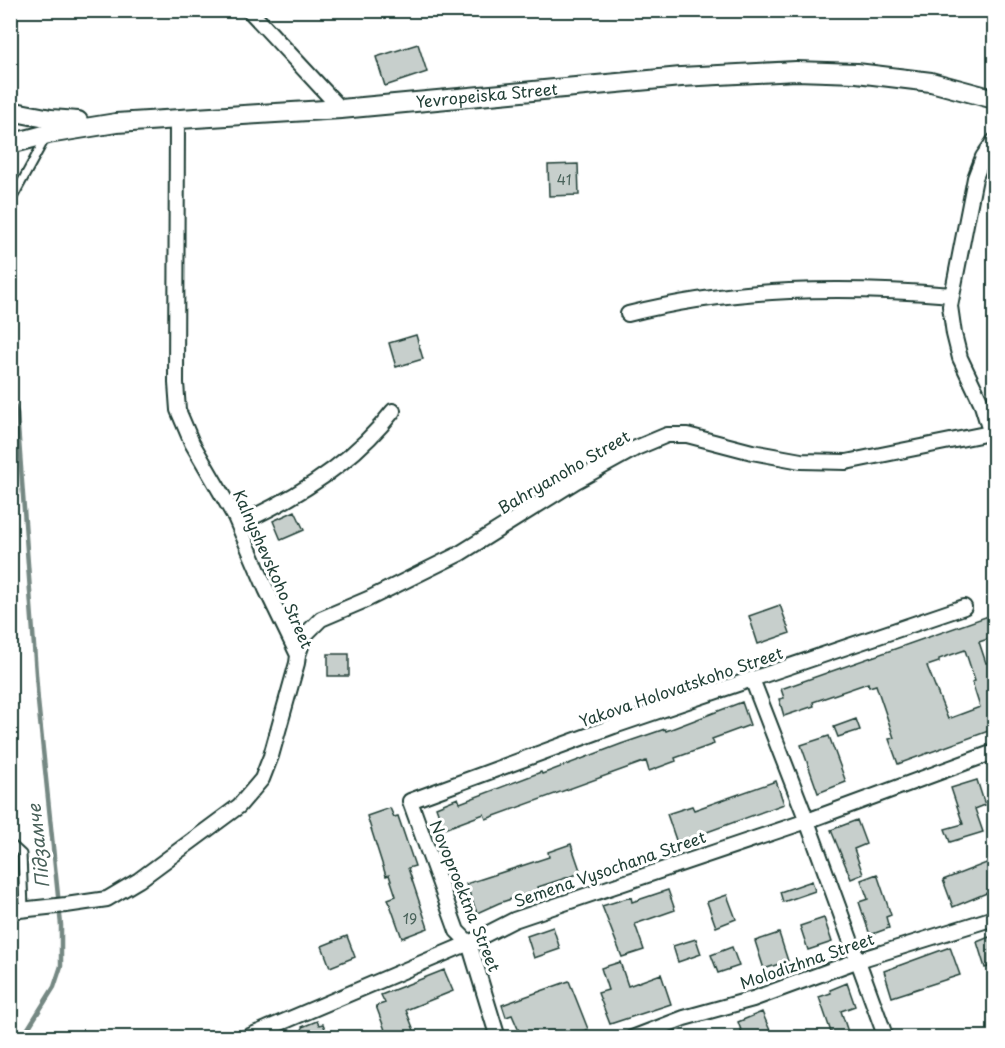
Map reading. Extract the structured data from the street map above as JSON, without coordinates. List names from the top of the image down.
{
  "streets": {
    "main road": ["Yevropeiska Street"],
    "street": [
      "Bahryanoho Street",
      "Kalnyshevskoho Street",
      "Yakova Holovatskoho Street",
      "Semena Vysochana Street",
      "Novoproektna Street",
      "Molodizhna Street"
    ]
  },
  "crossings": [
    ["Yevropeiska Street", "Kalnyshevskoho Street"],
    ["Bahryanoho Street", "Kalnyshevskoho Street"],
    ["Yakova Holovatskoho Street", "Novoproektna Street"],
    ["Semena Vysochana Street", "Novoproektna Street"]
  ],
  "water": ["Підзамче"],
  "house_numbers": ["41", "19"]
}
